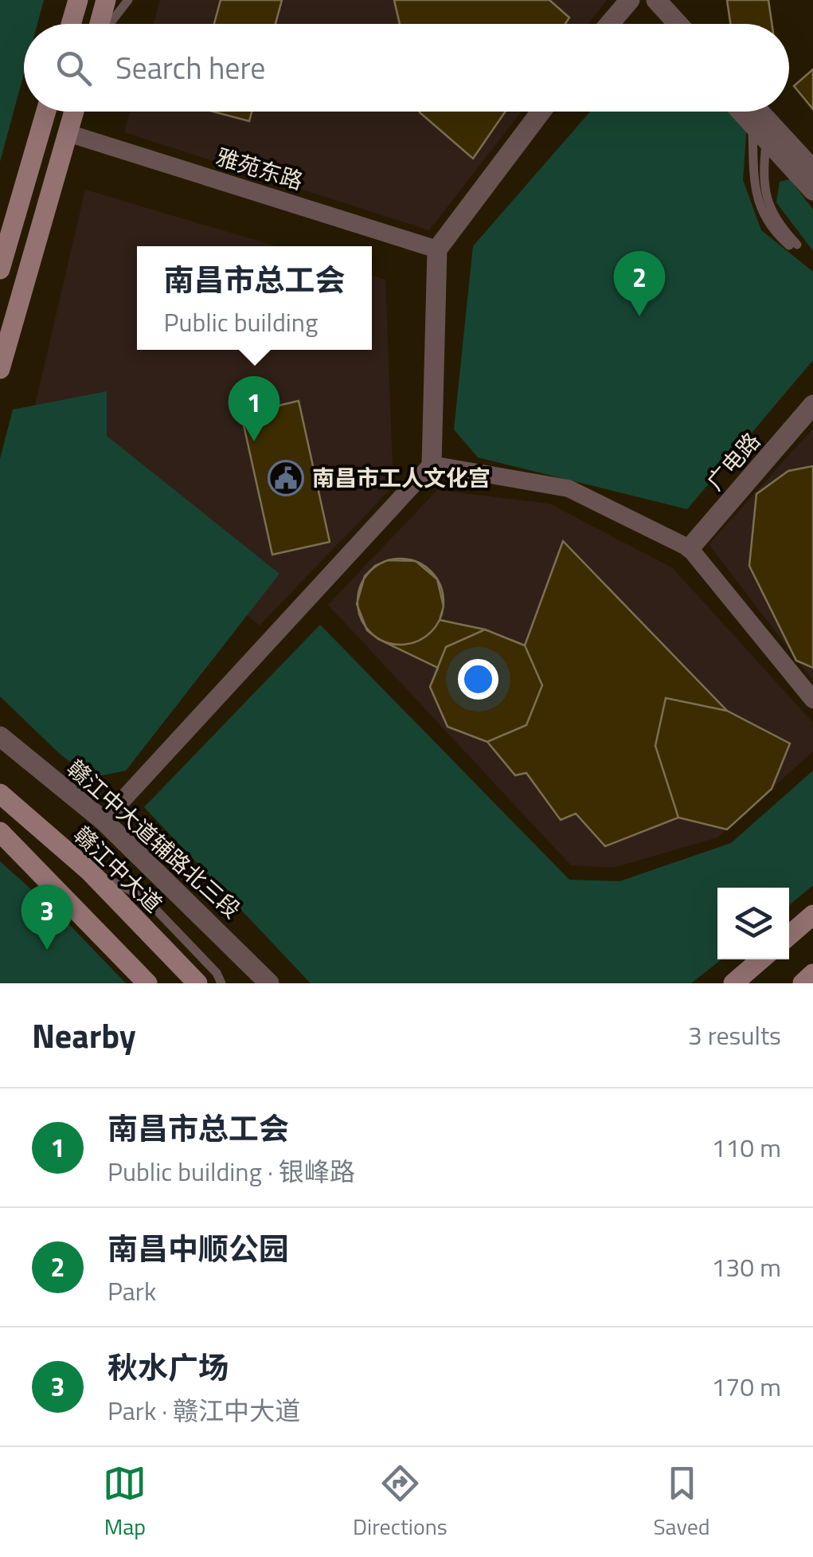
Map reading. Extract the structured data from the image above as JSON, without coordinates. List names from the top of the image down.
{
  "streets": {
    "main road": ["赣江中大道"],
    "street": ["雅苑东路", "广电路", "赣江中大道辅路北三段"]
  },
  "places": {
    "public building": ["南昌市工人文化宫"]
  },
  "page": {
    "search": "Search here",
    "popup": ["南昌市总工会", "Public building"],
    "pins": ["2", "1", "3"],
    "heading": ["Nearby", "3 results"],
    "list": [
      {
        "mark": "1",
        "name": "南昌市总工会",
        "note": "Public building · 银峰路",
        "value": "110 m"
      },
      {
        "mark": "2",
        "name": "南昌中顺公园",
        "note": "Park",
        "value": "130 m"
      },
      {
        "mark": "3",
        "name": "秋水广场",
        "note": "Park · 赣江中大道",
        "value": "170 m"
      }
    ],
    "nav": ["Map", "Directions", "Saved"]
  }
}
